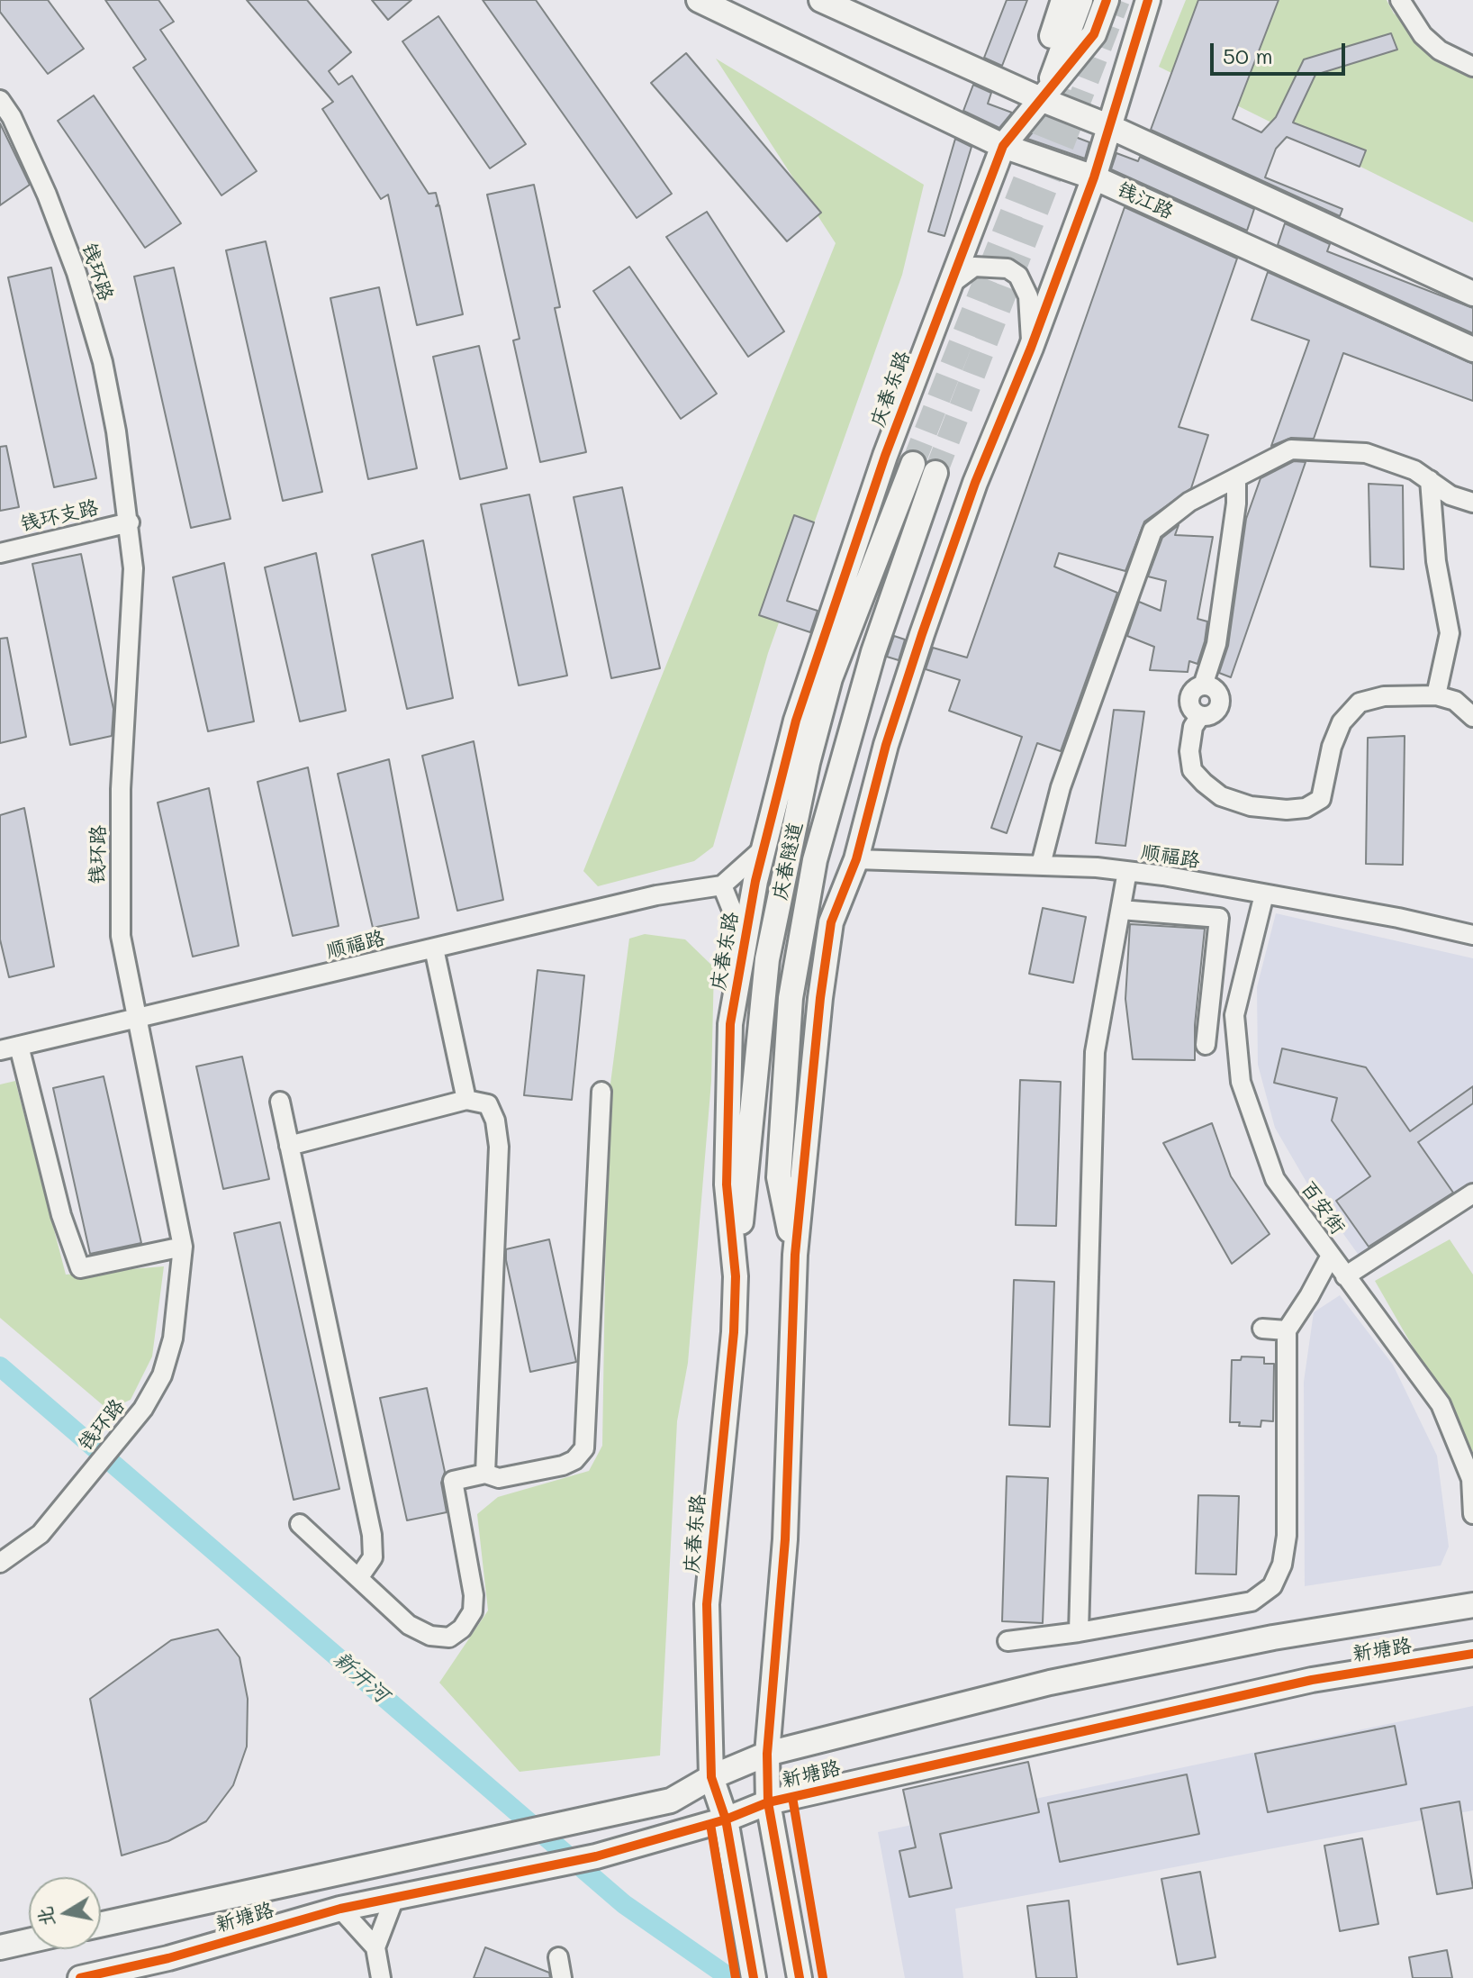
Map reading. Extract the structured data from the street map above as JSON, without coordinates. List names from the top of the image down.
{
  "streets": {
    "main road": [
      "钱江路",
      "庆春东路",
      "庆春隧道",
      "新塘路"
    ],
    "street": [
      "钱环路",
      "钱环支路",
      "顺福路",
      "百安街"
    ]
  },
  "crossings": [
    ["钱江路", "庆春东路"],
    ["钱环路", "钱环支路"],
    ["钱环路", "顺福路"],
    ["庆春东路", "庆春隧道"],
    ["庆春东路", "新塘路"],
    ["顺福路", "百安街"]
  ],
  "water": ["新开河"],
  "scale_bar": "50 m",
  "north": "left"
}
